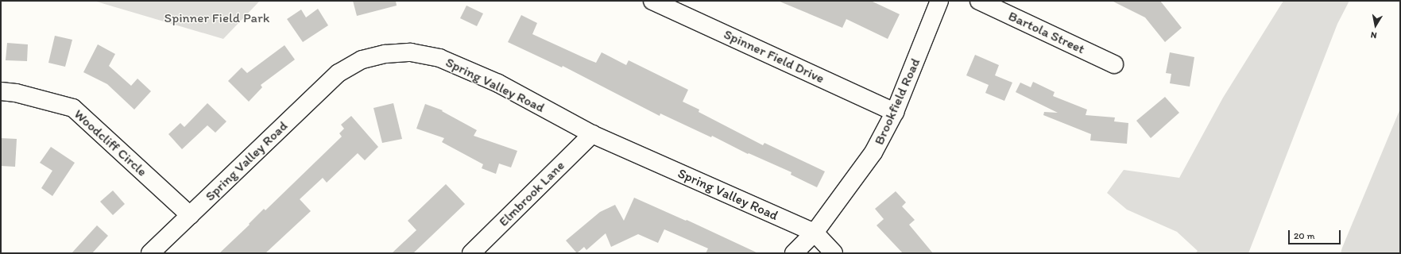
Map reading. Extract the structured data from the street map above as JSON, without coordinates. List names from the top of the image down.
{
  "streets": {
    "street": [
      "Bartola Street",
      "Spinner Field Drive",
      "Spring Valley Road",
      "Brookfield Road",
      "Woodcliff Circle",
      "Elmbrook Lane"
    ]
  },
  "crossings": [
    ["Spinner Field Drive", "Brookfield Road"],
    ["Spring Valley Road", "Brookfield Road"],
    ["Spring Valley Road", "Woodcliff Circle"],
    ["Spring Valley Road", "Elmbrook Lane"]
  ],
  "parks": ["Spinner Field Park"],
  "scale_bar": "20 m",
  "north": "bottom"
}
